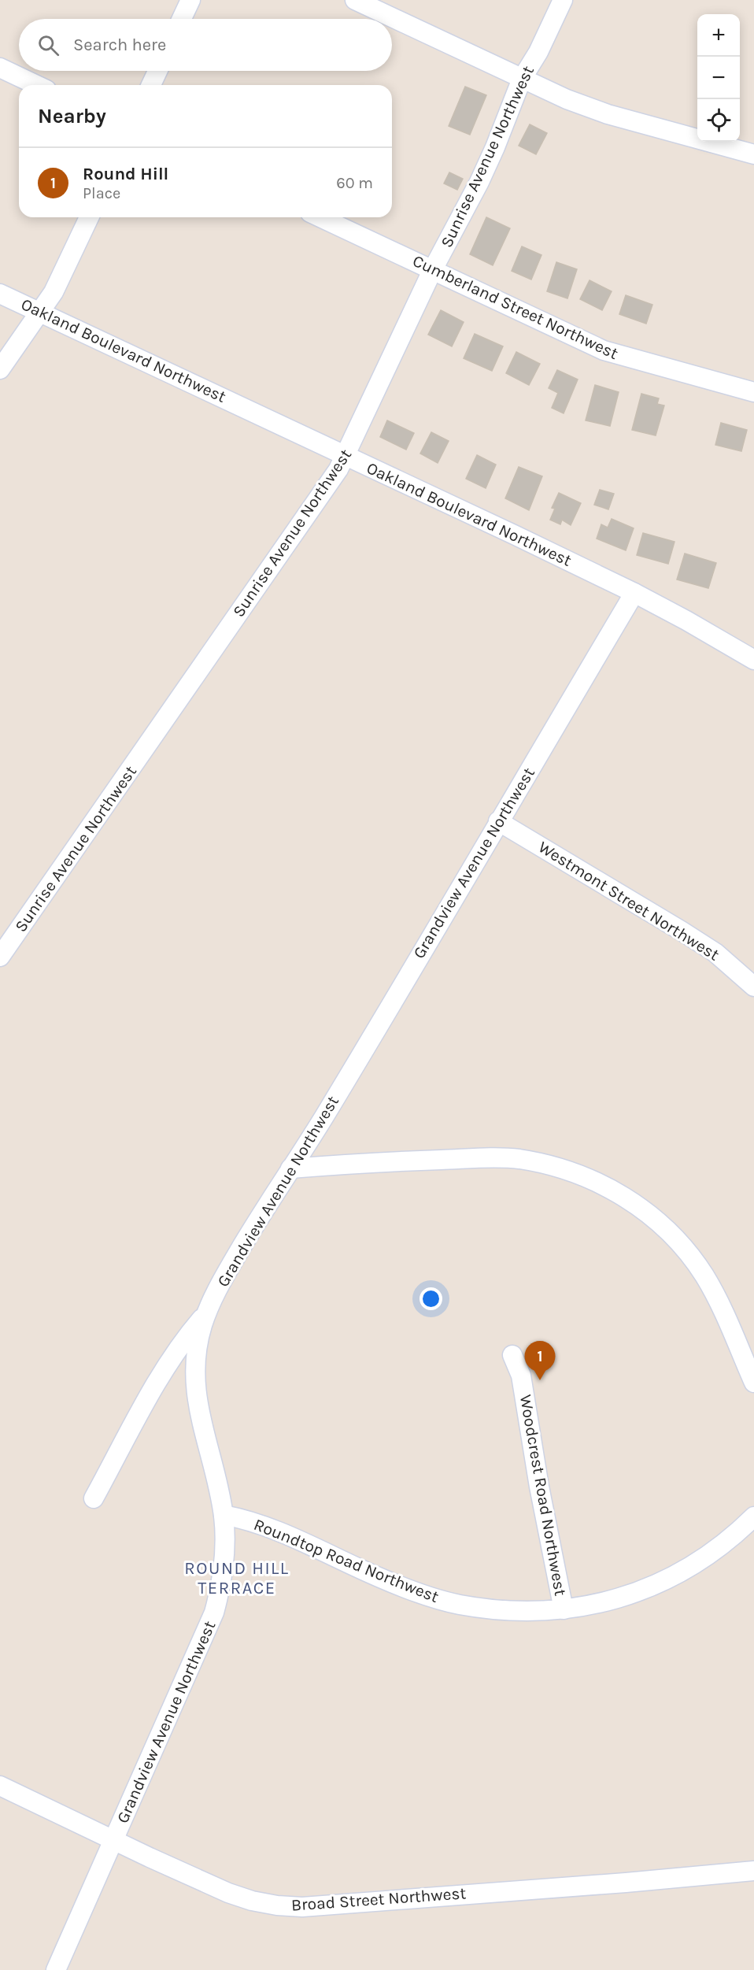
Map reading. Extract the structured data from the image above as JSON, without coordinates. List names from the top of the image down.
{
  "streets": {
    "street": [
      "Sunrise Avenue Northwest",
      "Cumberland Street Northwest",
      "Oakland Boulevard Northwest",
      "Grandview Avenue Northwest",
      "Westmont Street Northwest",
      "Woodcrest Road Northwest",
      "Roundtop Road Northwest",
      "Broad Street Northwest"
    ]
  },
  "crossings": [
    ["Sunrise Avenue Northwest", "Cumberland Street Northwest"],
    ["Sunrise Avenue Northwest", "Oakland Boulevard Northwest"],
    ["Oakland Boulevard Northwest", "Grandview Avenue Northwest"],
    ["Grandview Avenue Northwest", "Westmont Street Northwest"],
    ["Grandview Avenue Northwest", "Roundtop Road Northwest"],
    ["Grandview Avenue Northwest", "Broad Street Northwest"],
    ["Woodcrest Road Northwest", "Roundtop Road Northwest"]
  ],
  "districts": ["ROUND HILL TERRACE"],
  "page": {
    "map_buttons": ["+", "−"],
    "search": "Search here",
    "heading": "Nearby",
    "list": [
      {
        "mark": "1",
        "name": "Round Hill",
        "note": "Place",
        "value": "60 m"
      }
    ],
    "pins": "1"
  }
}
